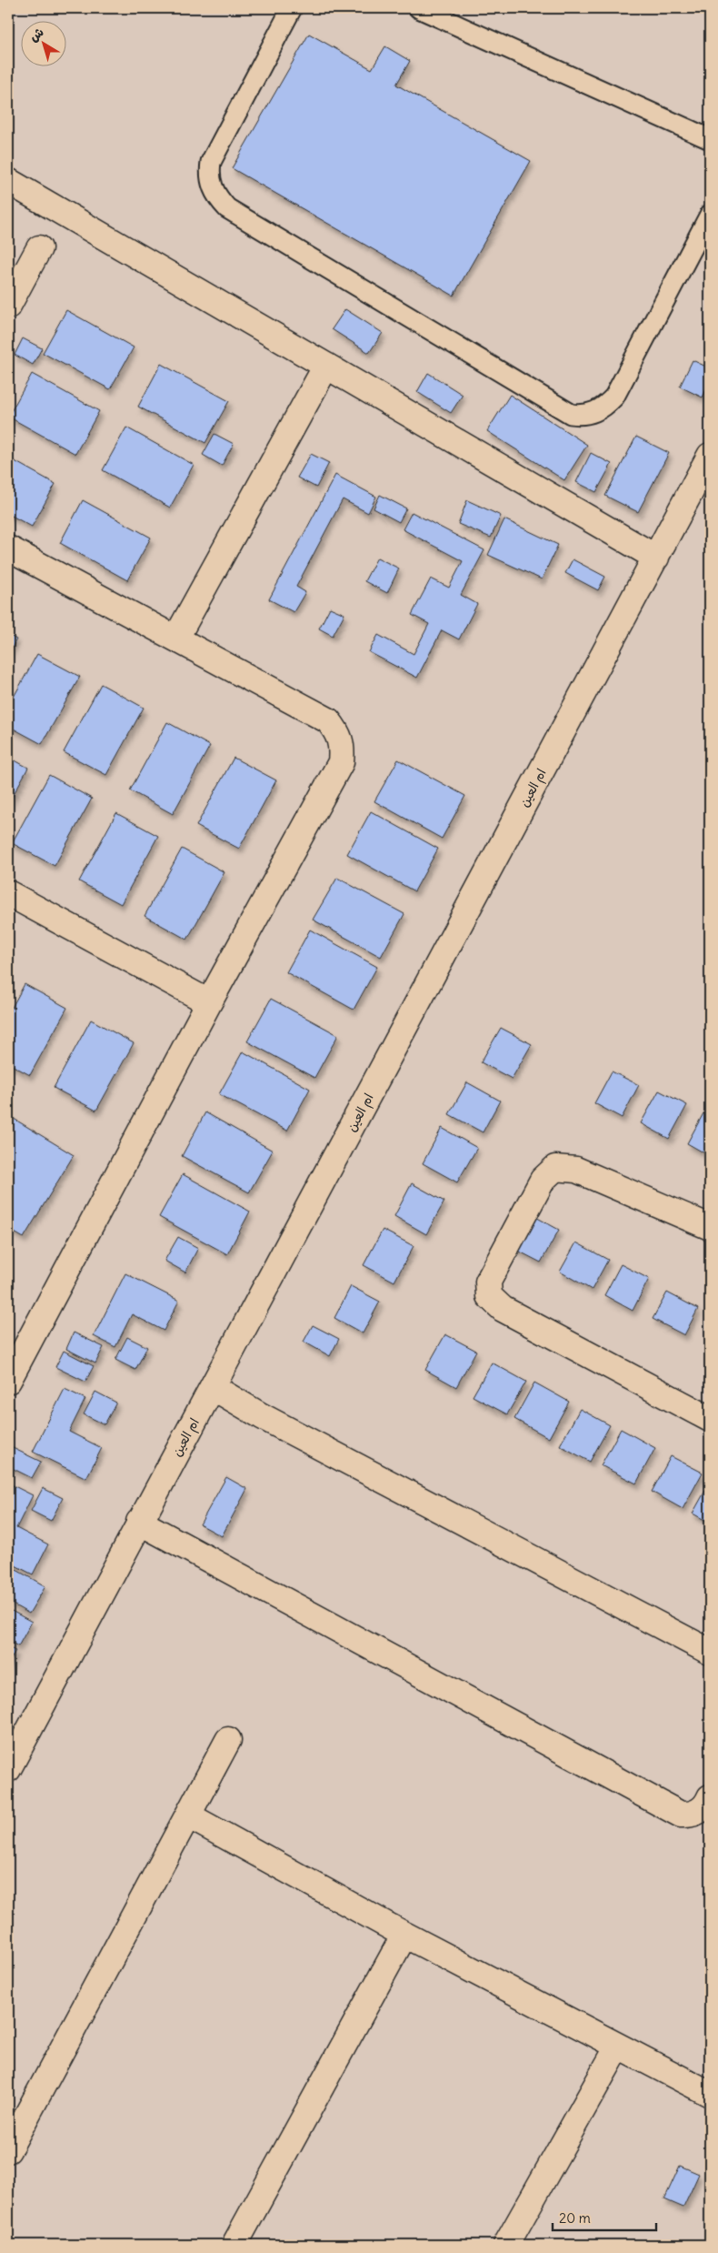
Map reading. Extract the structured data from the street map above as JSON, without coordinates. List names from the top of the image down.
{
  "streets": {
    "street": ["ام العين"]
  },
  "scale_bar": "20 m",
  "north": "top left"
}
